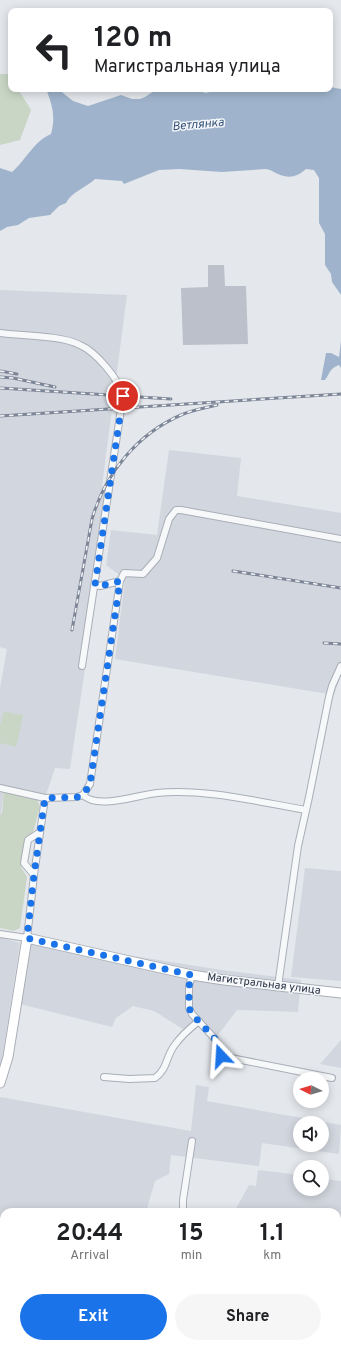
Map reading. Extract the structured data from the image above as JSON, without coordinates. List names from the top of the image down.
{
  "streets": {
    "main road": ["Магистральная улица"]
  },
  "water": ["Ветлянка"],
  "north": "left",
  "page": {
    "turn": ["120 m", "Магистральная улица"],
    "eta": [
      "20:44",
      "Arrival",
      "15",
      "min",
      "1.1",
      "km"
    ],
    "buttons": ["Exit", "Share"]
  }
}
